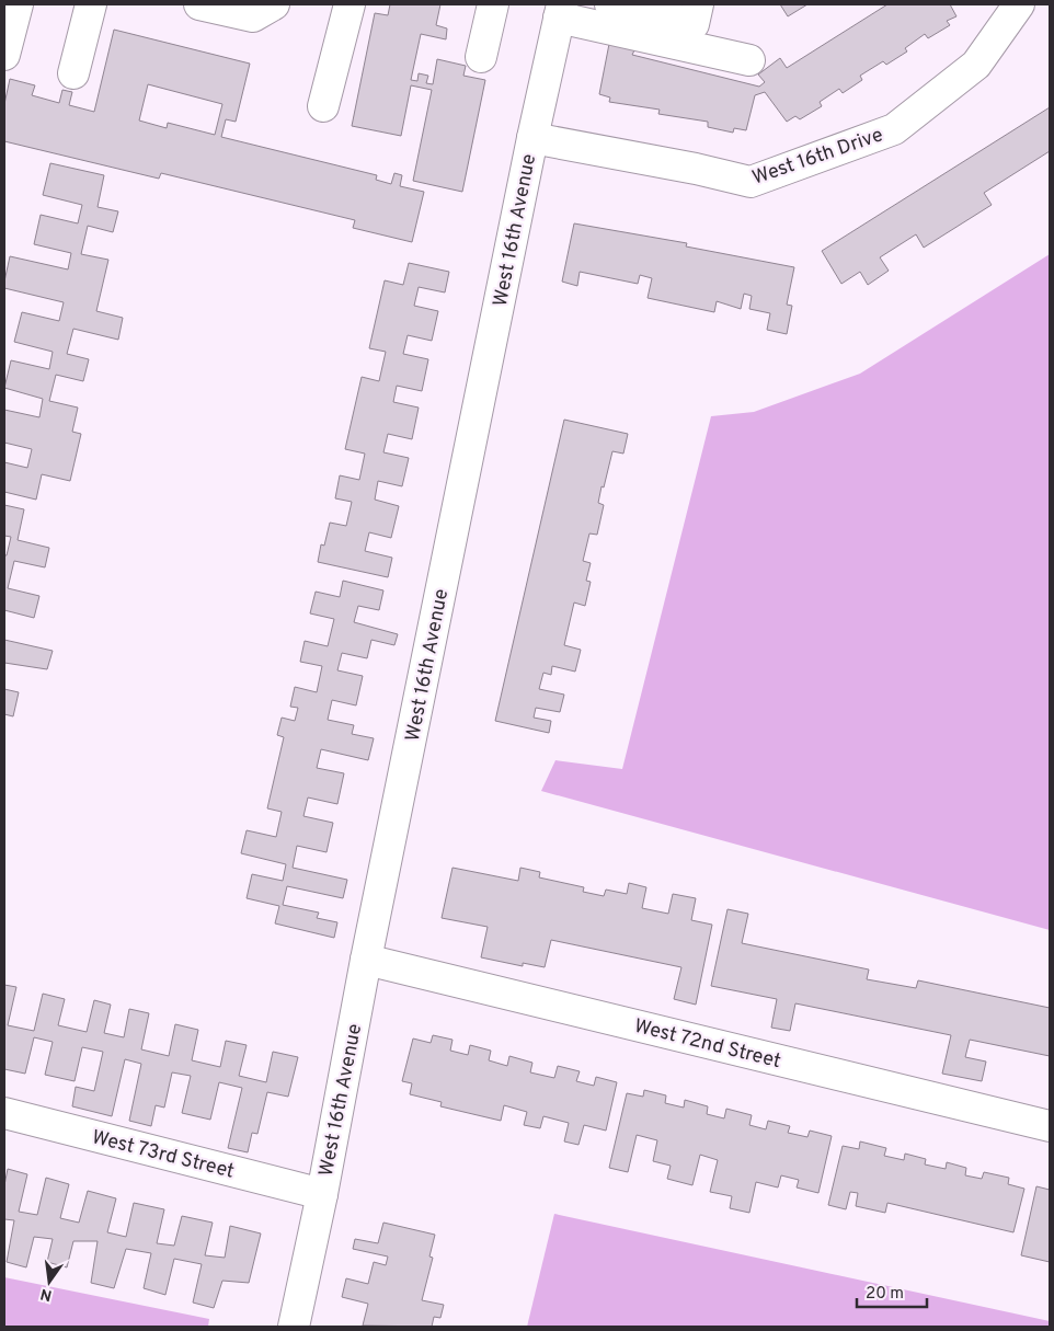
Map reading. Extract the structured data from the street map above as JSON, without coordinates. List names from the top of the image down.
{
  "streets": {
    "street": [
      "West 16th Drive",
      "West 16th Avenue",
      "West 72nd Street",
      "West 73rd Street"
    ]
  },
  "crossings": [
    ["West 16th Drive", "West 16th Avenue"],
    ["West 16th Avenue", "West 72nd Street"],
    ["West 16th Avenue", "West 73rd Street"]
  ],
  "scale_bar": "20 m",
  "north": "bottom"
}
